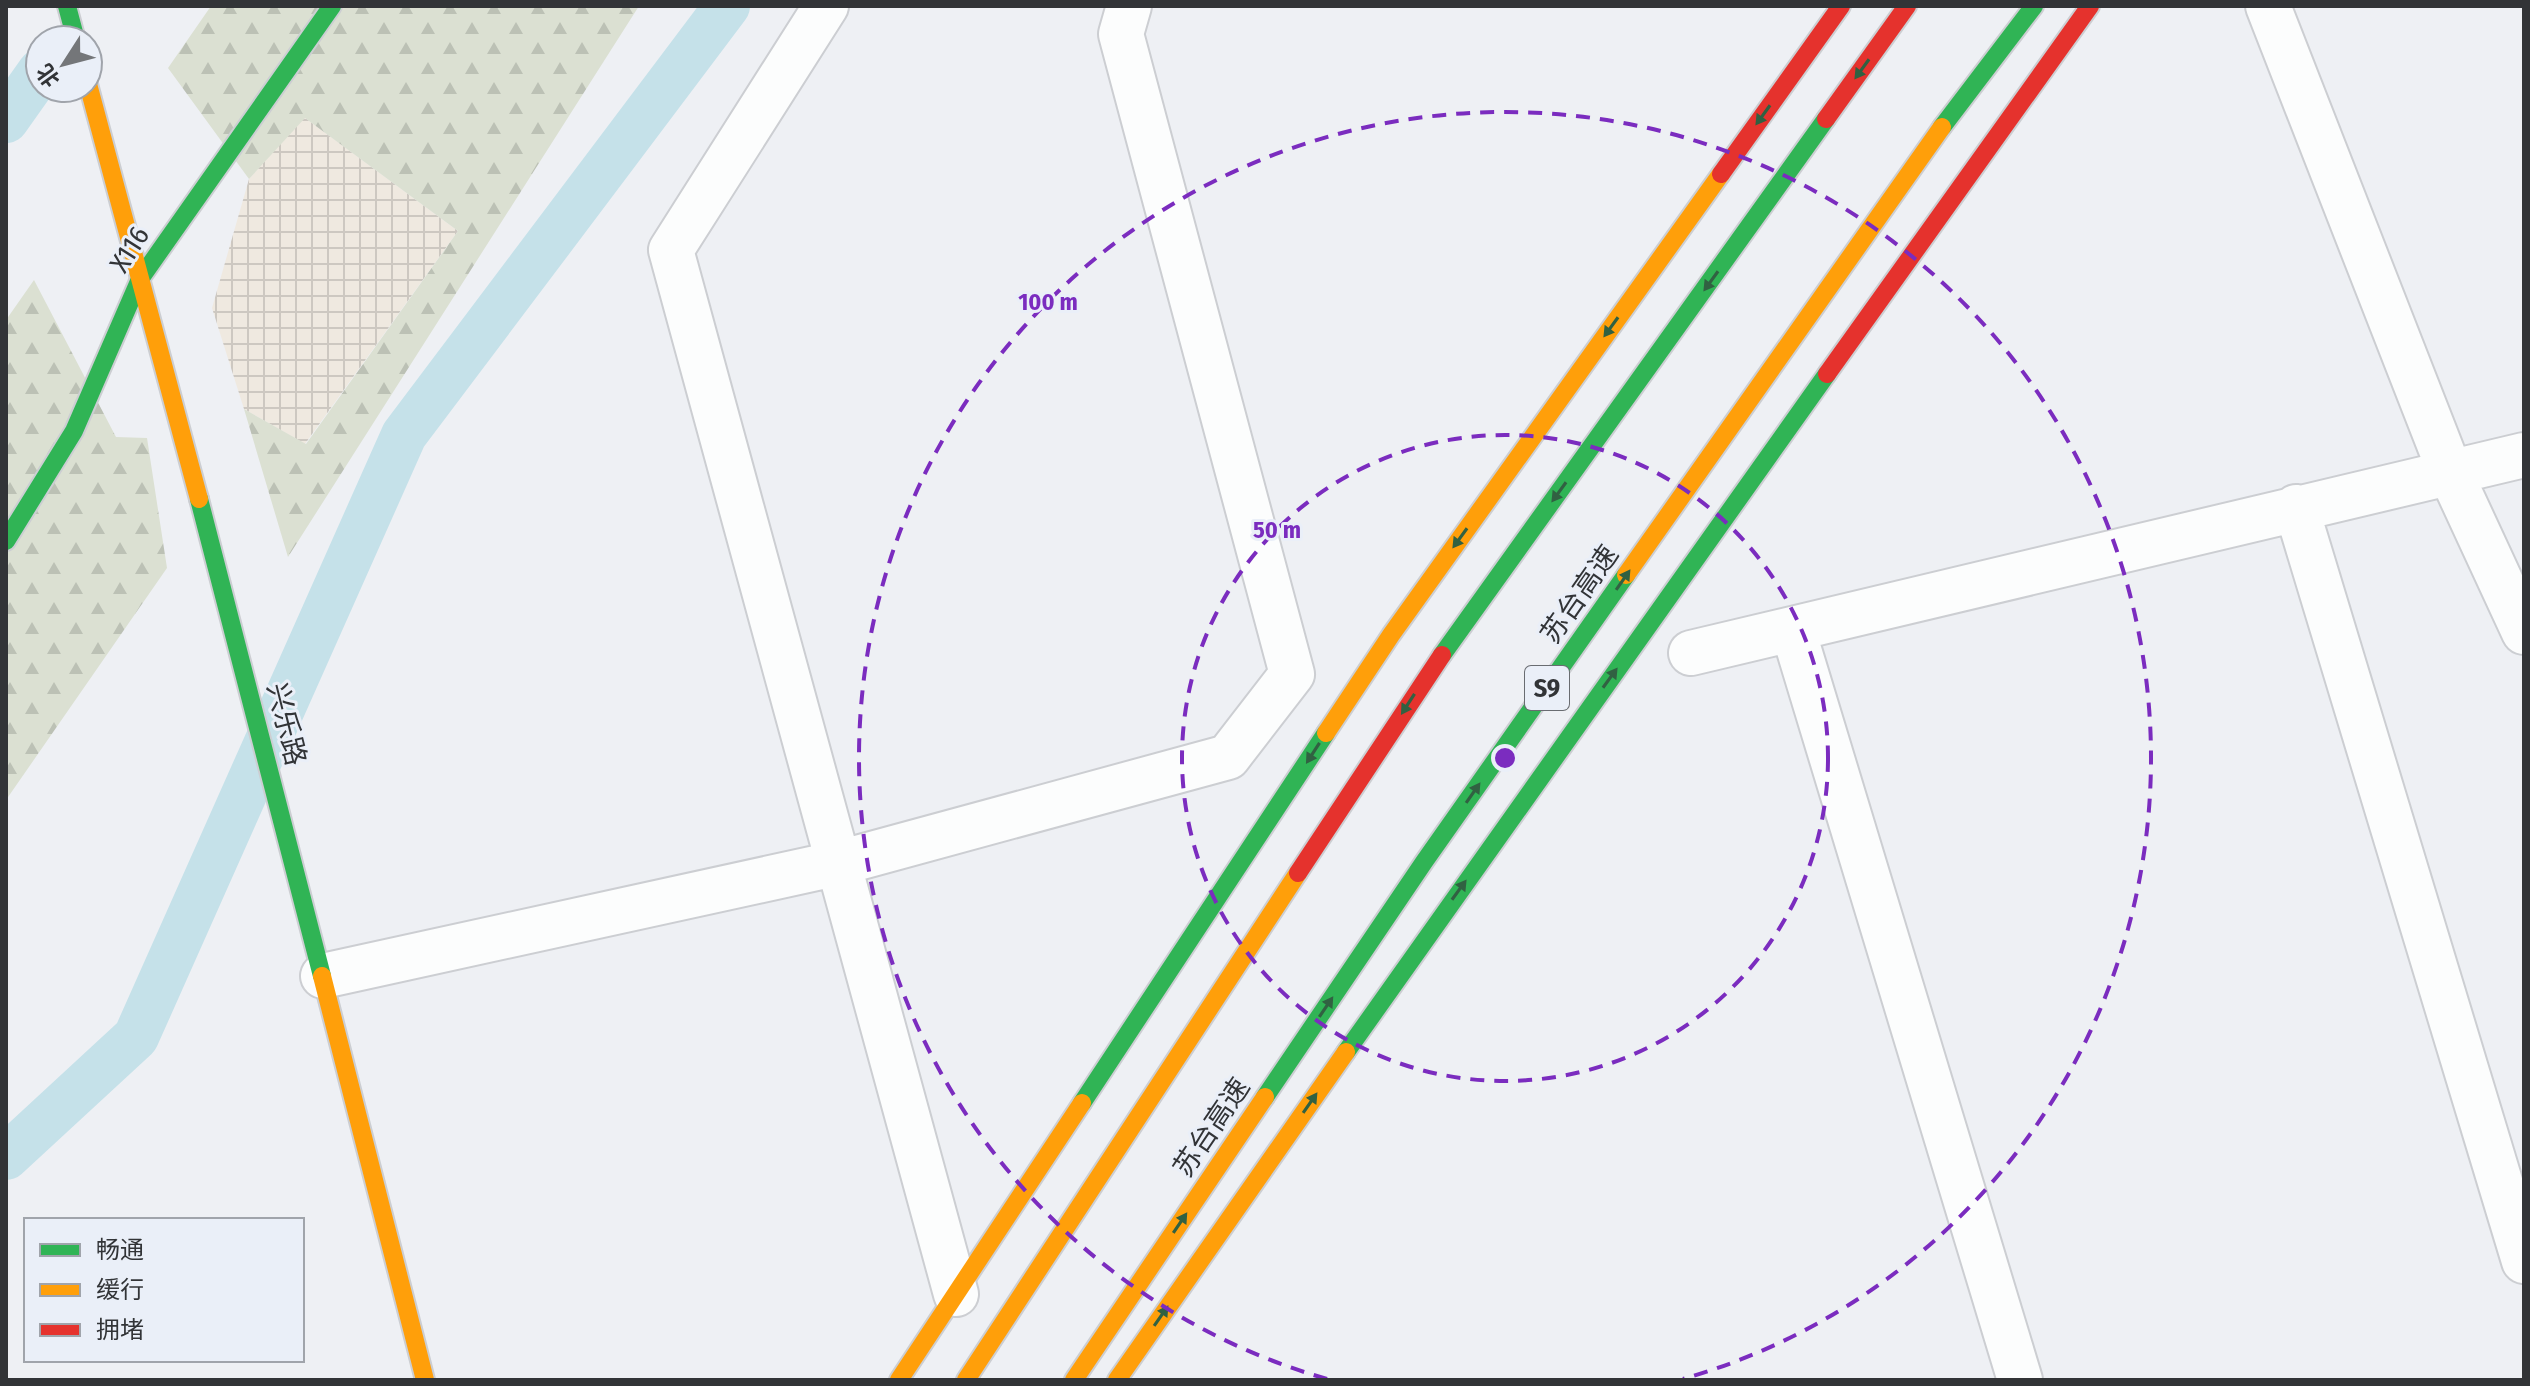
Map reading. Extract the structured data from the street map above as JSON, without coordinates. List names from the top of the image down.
{
  "streets": {
    "main road": [
      "X116",
      "苏台高速",
      "S9",
      "兴乐路"
    ]
  },
  "crossings": [
    ["X116", "兴乐路"]
  ],
  "legend": ["畅通", "缓行", "拥堵"],
  "north": "bottom left",
  "rings": ["100 m", "50 m"]
}
